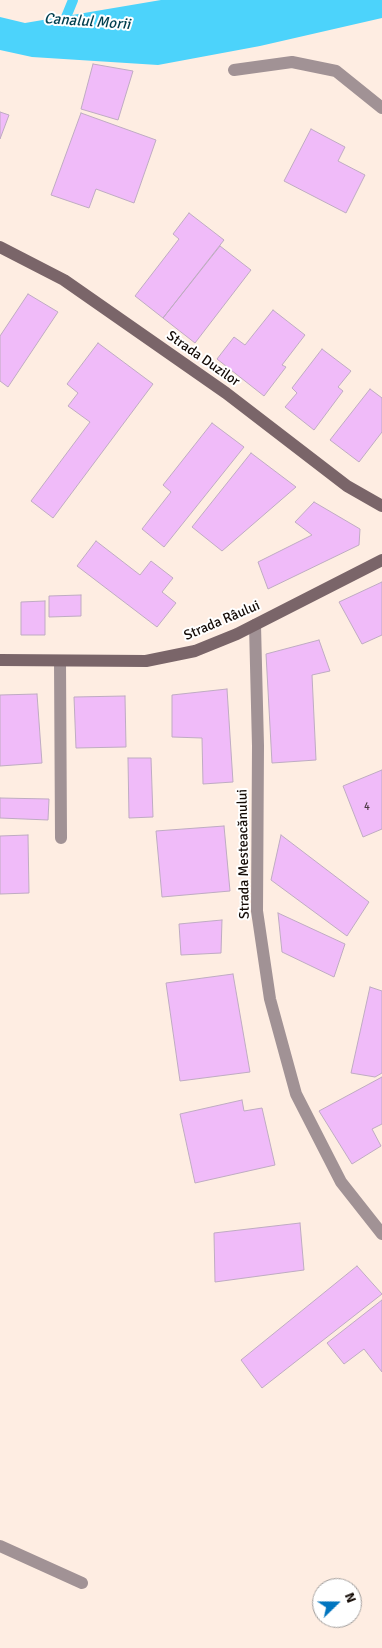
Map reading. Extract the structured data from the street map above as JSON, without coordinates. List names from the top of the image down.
{
  "streets": {
    "street": ["Strada Duzilor", "Strada Râului", "Strada Mesteacănului"]
  },
  "crossings": [
    ["Strada Râului", "Strada Mesteacănului"]
  ],
  "water": ["Canalul Morii"],
  "house_numbers": ["4"],
  "north": "right"
}
